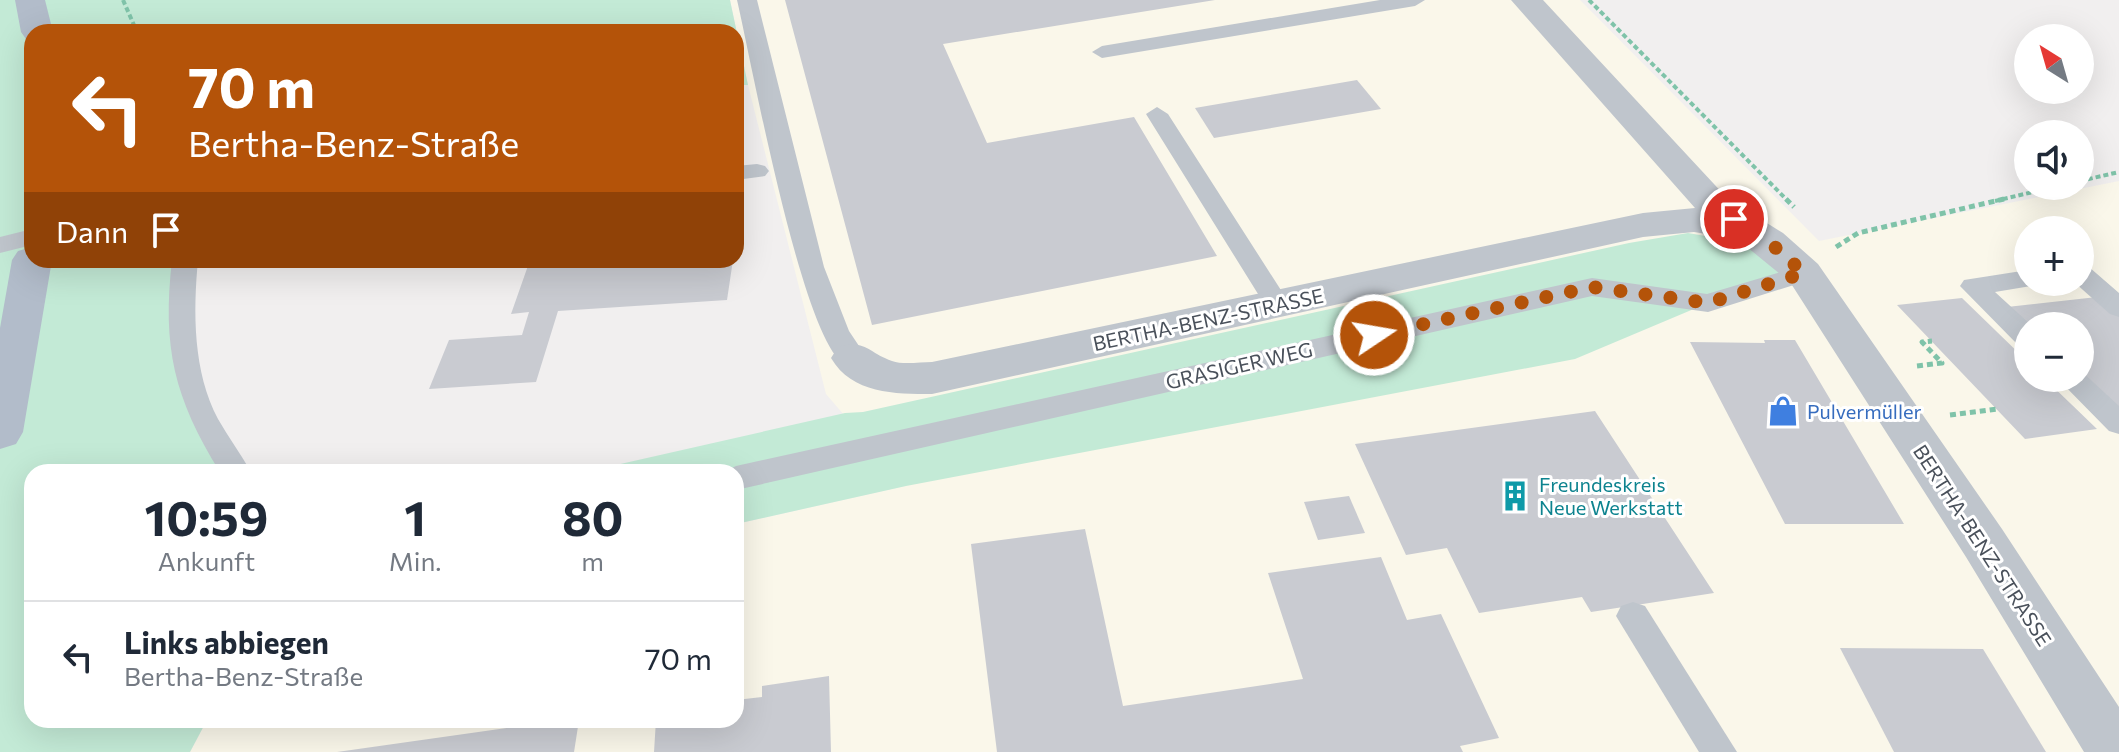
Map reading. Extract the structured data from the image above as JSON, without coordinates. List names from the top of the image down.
{
  "streets": {
    "street": ["BERTHA-BENZ-STRASSE"],
    "lane": ["GRASIGER WEG"]
  },
  "crossings": [
    ["BERTHA-BENZ-STRASSE", "GRASIGER WEG"]
  ],
  "places": {
    "shop": ["Pulvermüller"],
    "building": ["Freundeskreis Neue Werkstatt"]
  },
  "north": "top left",
  "page": {
    "map_buttons": ["+", "−"],
    "turn": ["70 m", "Bertha-Benz-Straße"],
    "then": "Dann",
    "eta": [
      "10:59",
      "Ankunft",
      "1",
      "Min.",
      "80",
      "m"
    ],
    "list": [
      {
        "name": "Links abbiegen",
        "note": "Bertha-Benz-Straße",
        "value": "70 m"
      }
    ]
  }
}
